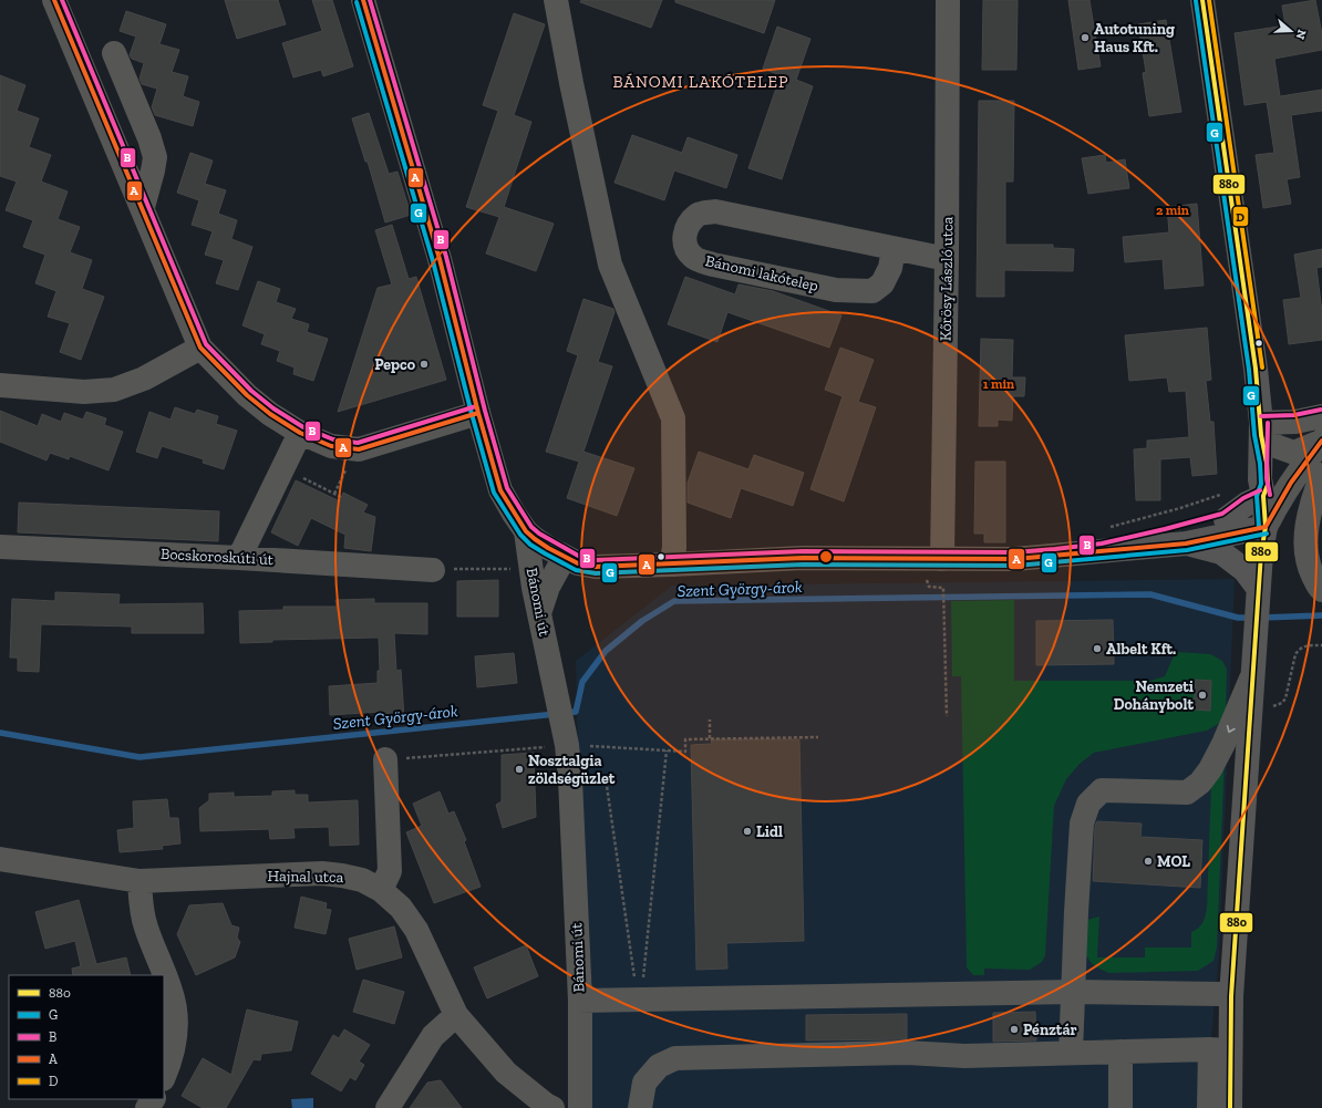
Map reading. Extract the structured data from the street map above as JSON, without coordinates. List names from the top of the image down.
{
  "streets": {
    "main road": ["Bánomi út"],
    "street": [
      "Bánomi lakótelep",
      "Kőrösy László utca",
      "Bocskoroskúti út",
      "Hajnal utca"
    ]
  },
  "crossings": [
    ["Bánomi lakótelep", "Kőrösy László utca"]
  ],
  "districts": ["BÁNOMI LAKÓTELEP"],
  "water": ["Szent György-árok"],
  "places": [
    "Autotuning Haus Kft.",
    "Pepco",
    "Albelt Kft.",
    "Nemzeti Dohánybolt",
    "Nosztalgia zöldségüzlet",
    "Lidl",
    "MOL",
    "Pénztár"
  ],
  "lines": [
    "transit line 880",
    "transit line B",
    "transit line A",
    "transit line D",
    "transit line G"
  ],
  "legend": [
    "880",
    "G",
    "B",
    "A",
    "D"
  ],
  "north": "right",
  "rings": ["2 min", "1 min"]
}
